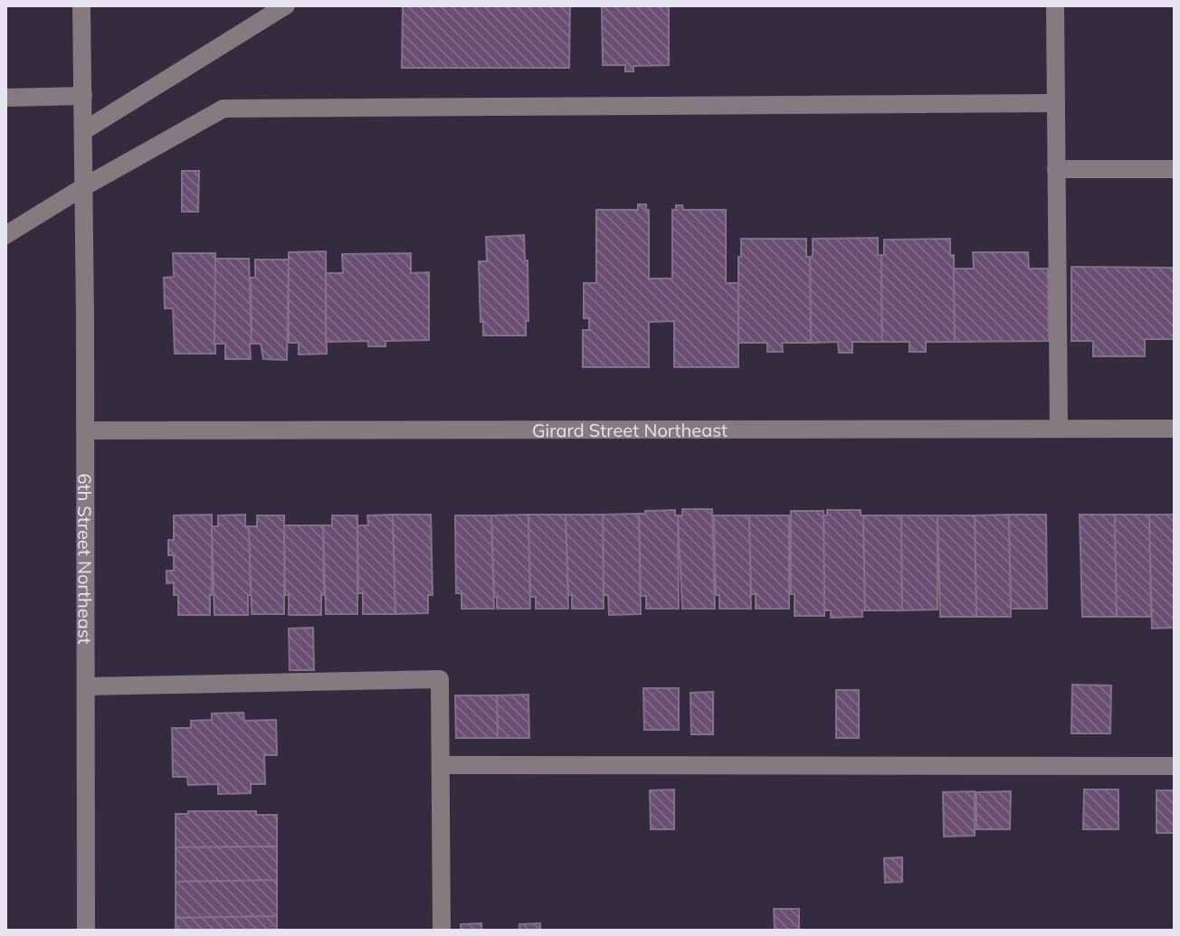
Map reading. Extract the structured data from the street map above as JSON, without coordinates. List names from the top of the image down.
{
  "streets": {
    "street": ["Girard Street Northeast", "6th Street Northeast"]
  },
  "crossings": [
    ["Girard Street Northeast", "6th Street Northeast"]
  ]
}
